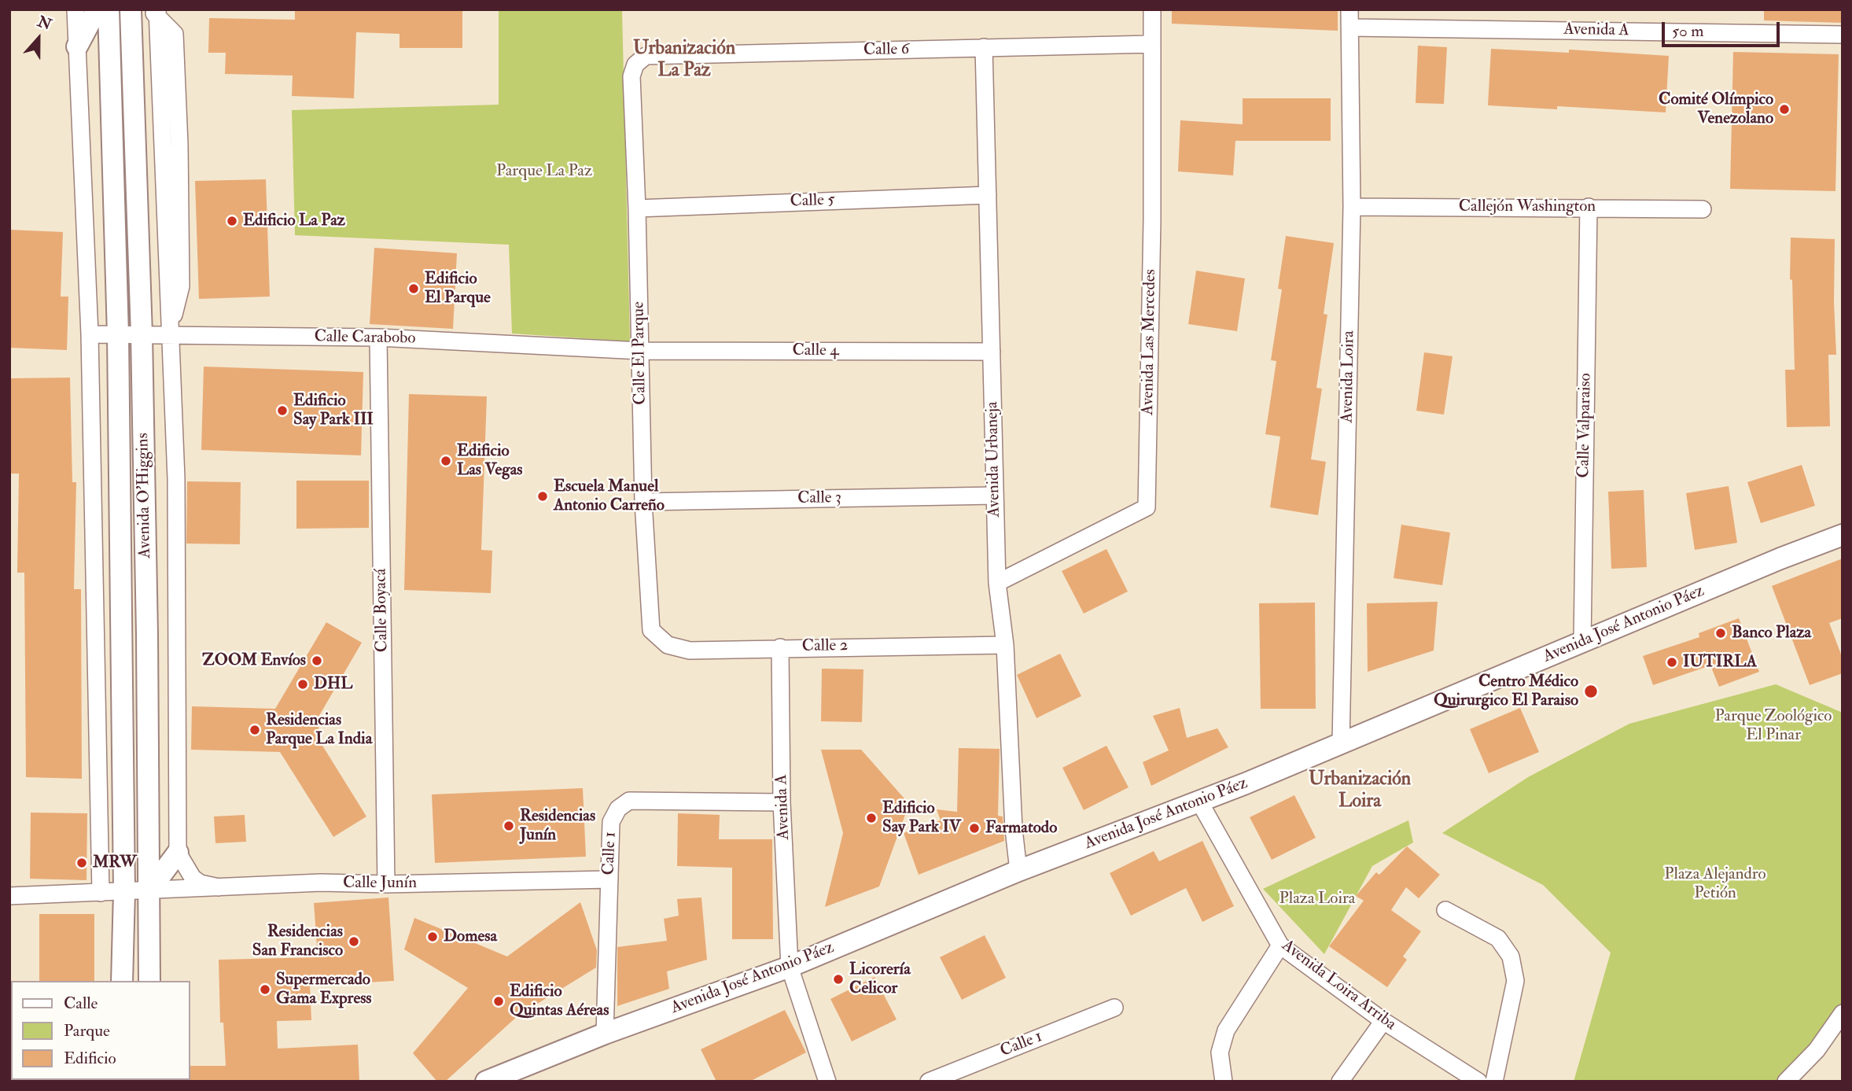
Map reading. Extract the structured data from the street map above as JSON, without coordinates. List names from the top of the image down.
{
  "streets": {
    "main road": ["Avenida O'Higgins", "Avenida José Antonio Páez"],
    "street": [
      "Avenida A",
      "Calle 6",
      "Calle 5",
      "Callejón Washington",
      "Calle Carabobo",
      "Avenida Las Mercedes",
      "Calle 4",
      "Calle El Parque",
      "Avenida Loira",
      "Calle Valparaiso",
      "Avenida Urbaneja",
      "Calle 3",
      "Calle Boyacá",
      "Calle 2",
      "Calle 1",
      "Calle Junín",
      "Avenida Loira Arriba"
    ]
  },
  "crossings": [
    ["Avenida A", "Avenida Loira"],
    ["Avenida A", "Avenida José Antonio Páez"],
    ["Avenida A", "Calle 2"],
    ["Avenida A", "Calle 1"],
    ["Calle 6", "Avenida Las Mercedes"],
    ["Calle 6", "Calle El Parque"],
    ["Calle 6", "Avenida Urbaneja"],
    ["Calle 5", "Calle El Parque"],
    ["Calle 5", "Avenida Urbaneja"],
    ["Callejón Washington", "Avenida Loira"],
    ["Callejón Washington", "Calle Valparaiso"],
    ["Calle Carabobo", "Calle 4"],
    ["Calle Carabobo", "Calle El Parque"],
    ["Calle Carabobo", "Avenida O'Higgins"],
    ["Calle Carabobo", "Calle Boyacá"],
    ["Avenida Las Mercedes", "Avenida Urbaneja"],
    ["Calle 4", "Calle El Parque"],
    ["Calle 4", "Avenida Urbaneja"],
    ["Calle El Parque", "Calle 3"],
    ["Calle El Parque", "Calle 2"],
    ["Avenida Loira", "Avenida José Antonio Páez"],
    ["Calle Valparaiso", "Avenida José Antonio Páez"],
    ["Avenida Urbaneja", "Calle 3"],
    ["Avenida Urbaneja", "Avenida José Antonio Páez"],
    ["Avenida Urbaneja", "Calle 2"],
    ["Avenida O'Higgins", "Calle Junín"],
    ["Calle Boyacá", "Calle Junín"],
    ["Avenida José Antonio Páez", "Calle 1"],
    ["Avenida José Antonio Páez", "Avenida Loira Arriba"],
    ["Calle 1", "Calle Junín"]
  ],
  "districts": ["Urbanización La Paz", "Urbanización Loira"],
  "parks": [
    "Parque La Paz",
    "Parque Zoológico El Pinar",
    "Plaza Alejandro Petión",
    "Plaza Loira"
  ],
  "places": [
    "Comité Olímpico Venezolano",
    "Edificio La Paz",
    "Edificio El Parque",
    "Edificio Say Park III",
    "Edificio Las Vegas",
    "Escuela Manuel Antonio Carreño",
    "Banco Plaza",
    "ZOOM Envíos",
    "IUTIRLA",
    "DHL",
    "Centro Médico Quirurgico El Paraiso",
    "Residencias Parque La India",
    "Edificio Say Park IV",
    "Residencias Junín",
    "Farmatodo",
    "MRW",
    "Domesa",
    "Residencias San Francisco",
    "Licorería Celicor",
    "Supermercado Gama Express",
    "Edificio Quintas Aéreas"
  ],
  "legend": ["Calle", "Parque", "Edificio"],
  "scale_bar": "50 m",
  "north": "top"
}
